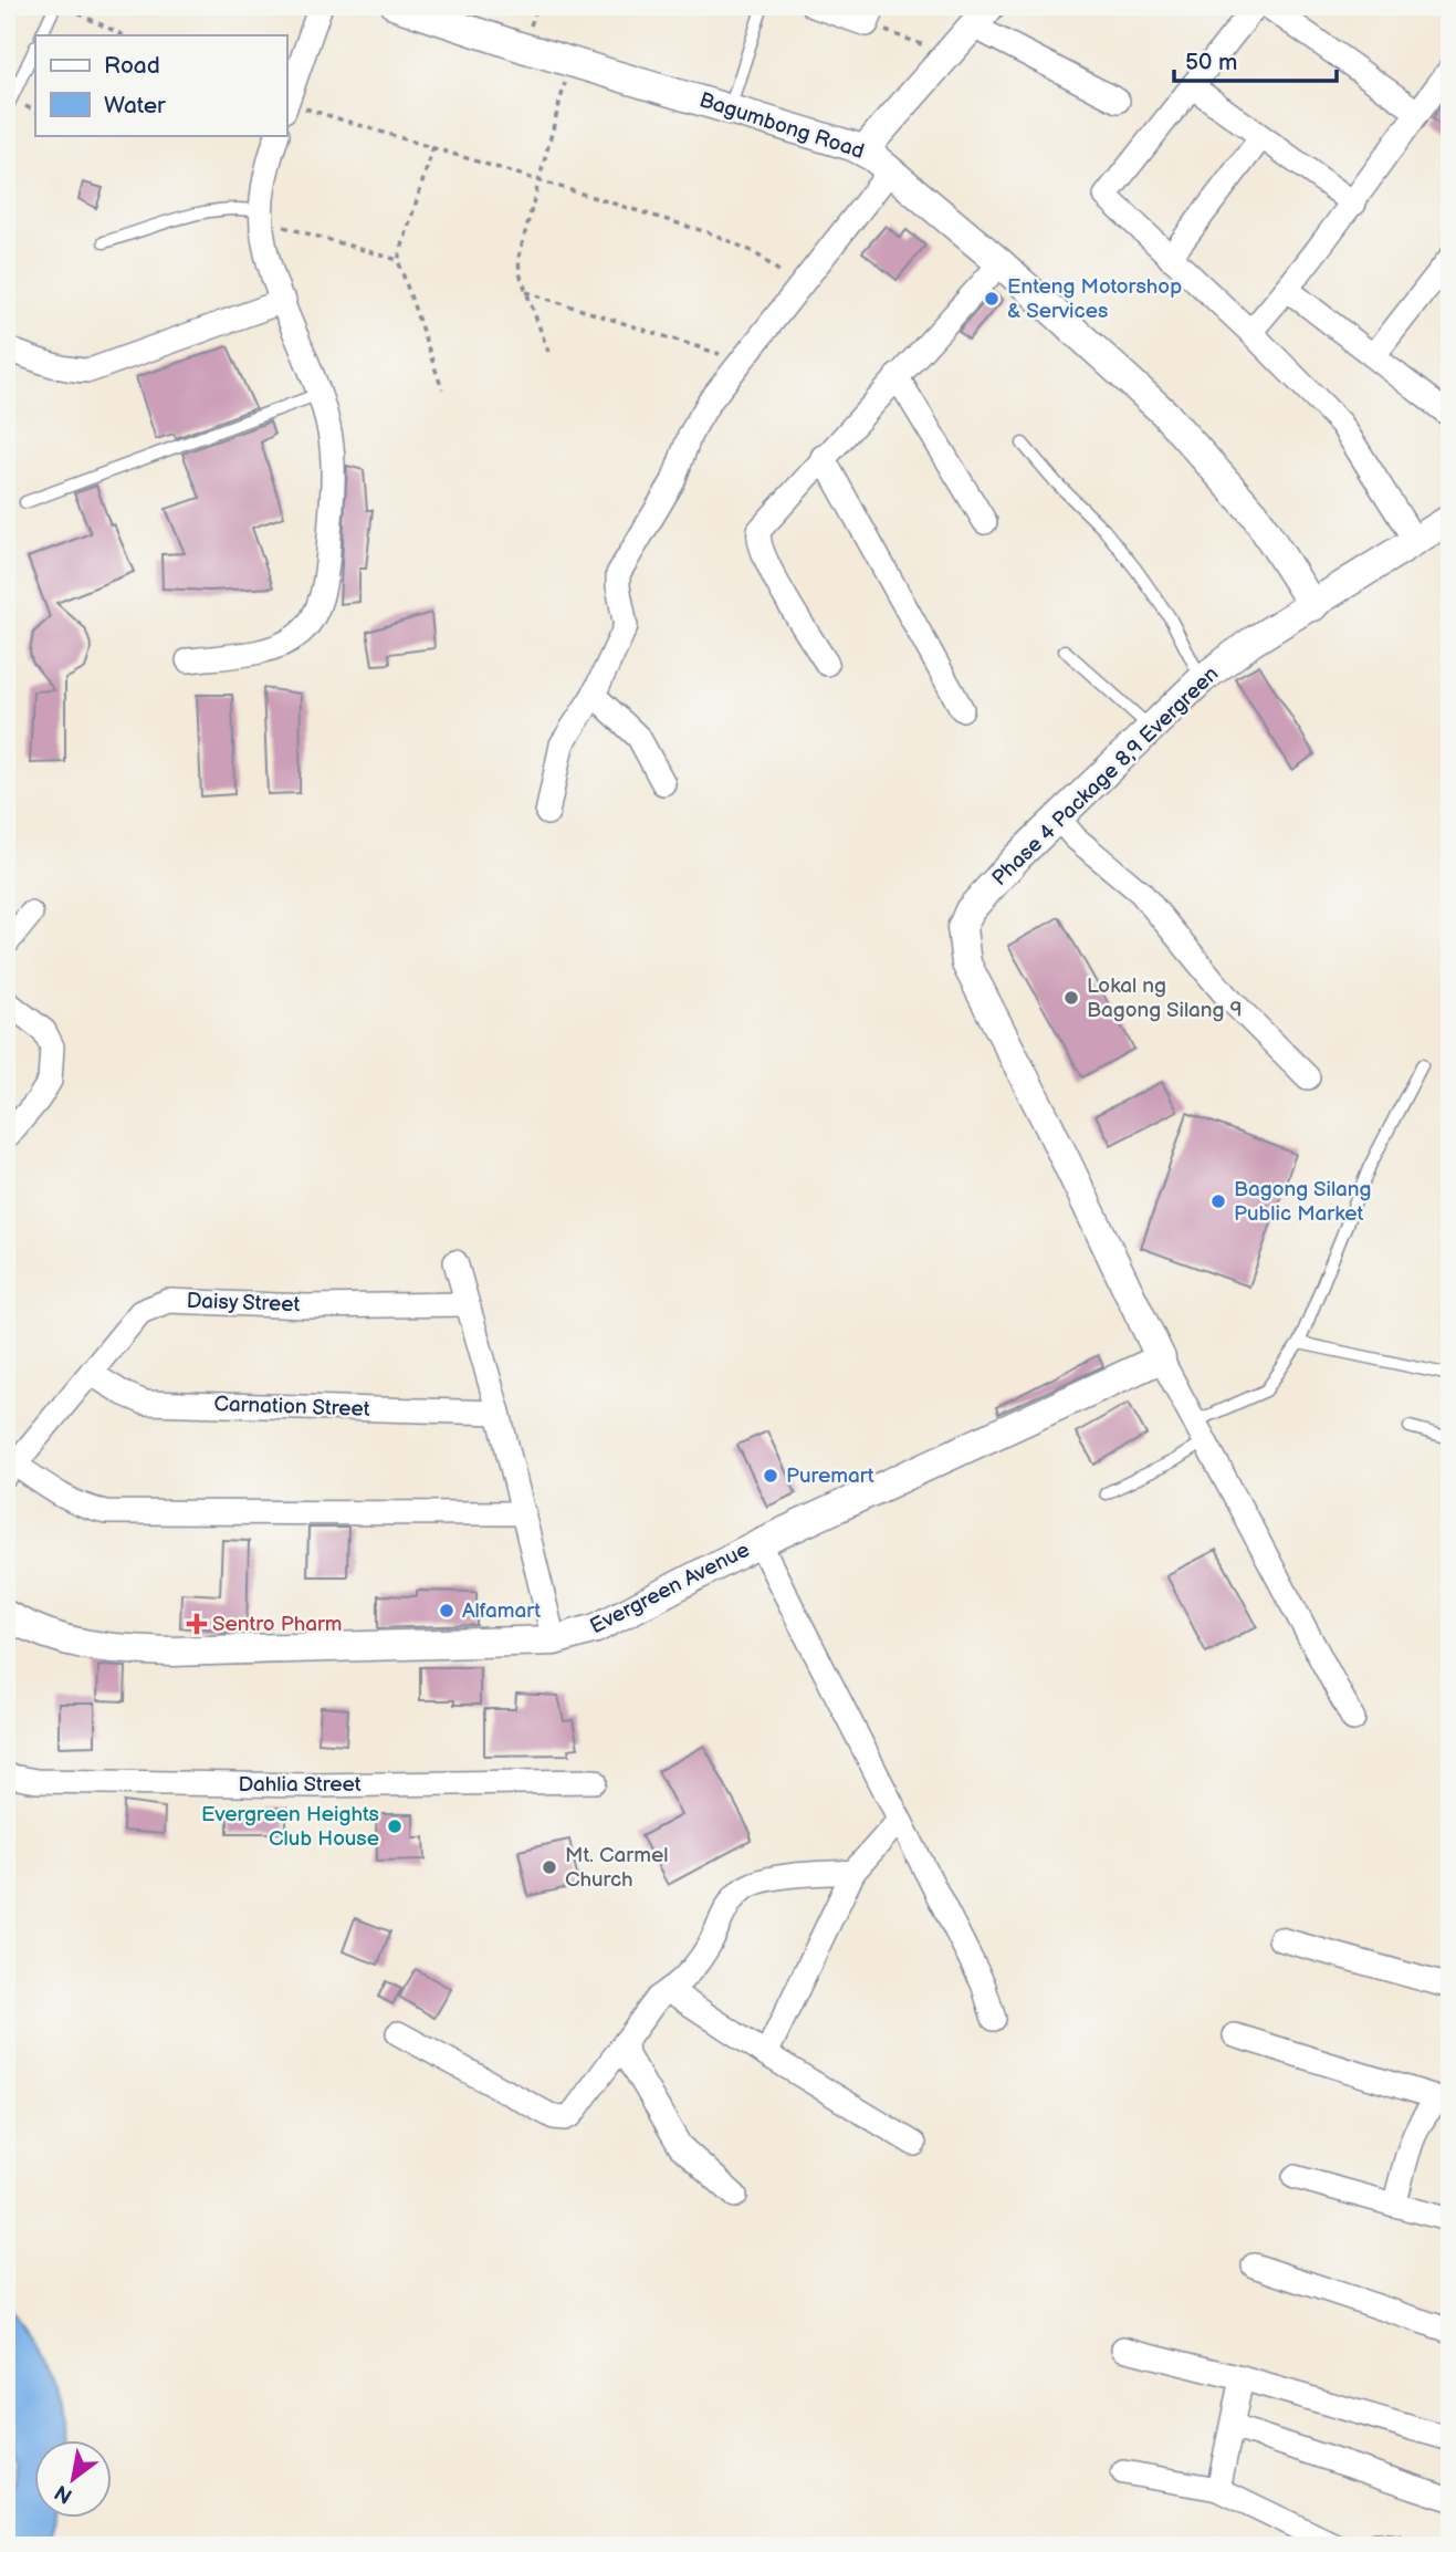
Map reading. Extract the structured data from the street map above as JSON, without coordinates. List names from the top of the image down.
{
  "streets": {
    "street": [
      "Bagumbong Road",
      "Phase 4 Package 8,9 Evergreen",
      "Daisy Street",
      "Carnation Street",
      "Evergreen Avenue",
      "Dahlia Street"
    ]
  },
  "crossings": [
    ["Bagumbong Road", "Phase 4 Package 8,9 Evergreen"],
    ["Phase 4 Package 8,9 Evergreen", "Evergreen Avenue"],
    ["Daisy Street", "Carnation Street"]
  ],
  "places": {
    "other": [
      "Enteng Motorshop & Services",
      "Lokal ng Bagong Silang 9",
      "Bagong Silang Public Market",
      "Puremart",
      "Alfamart",
      "Evergreen Heights Club House",
      "Mt. Carmel Church"
    ],
    "health": ["Sentro Pharm"]
  },
  "legend": ["Road", "Water"],
  "scale_bar": "50 m",
  "north": "bottom left"
}
